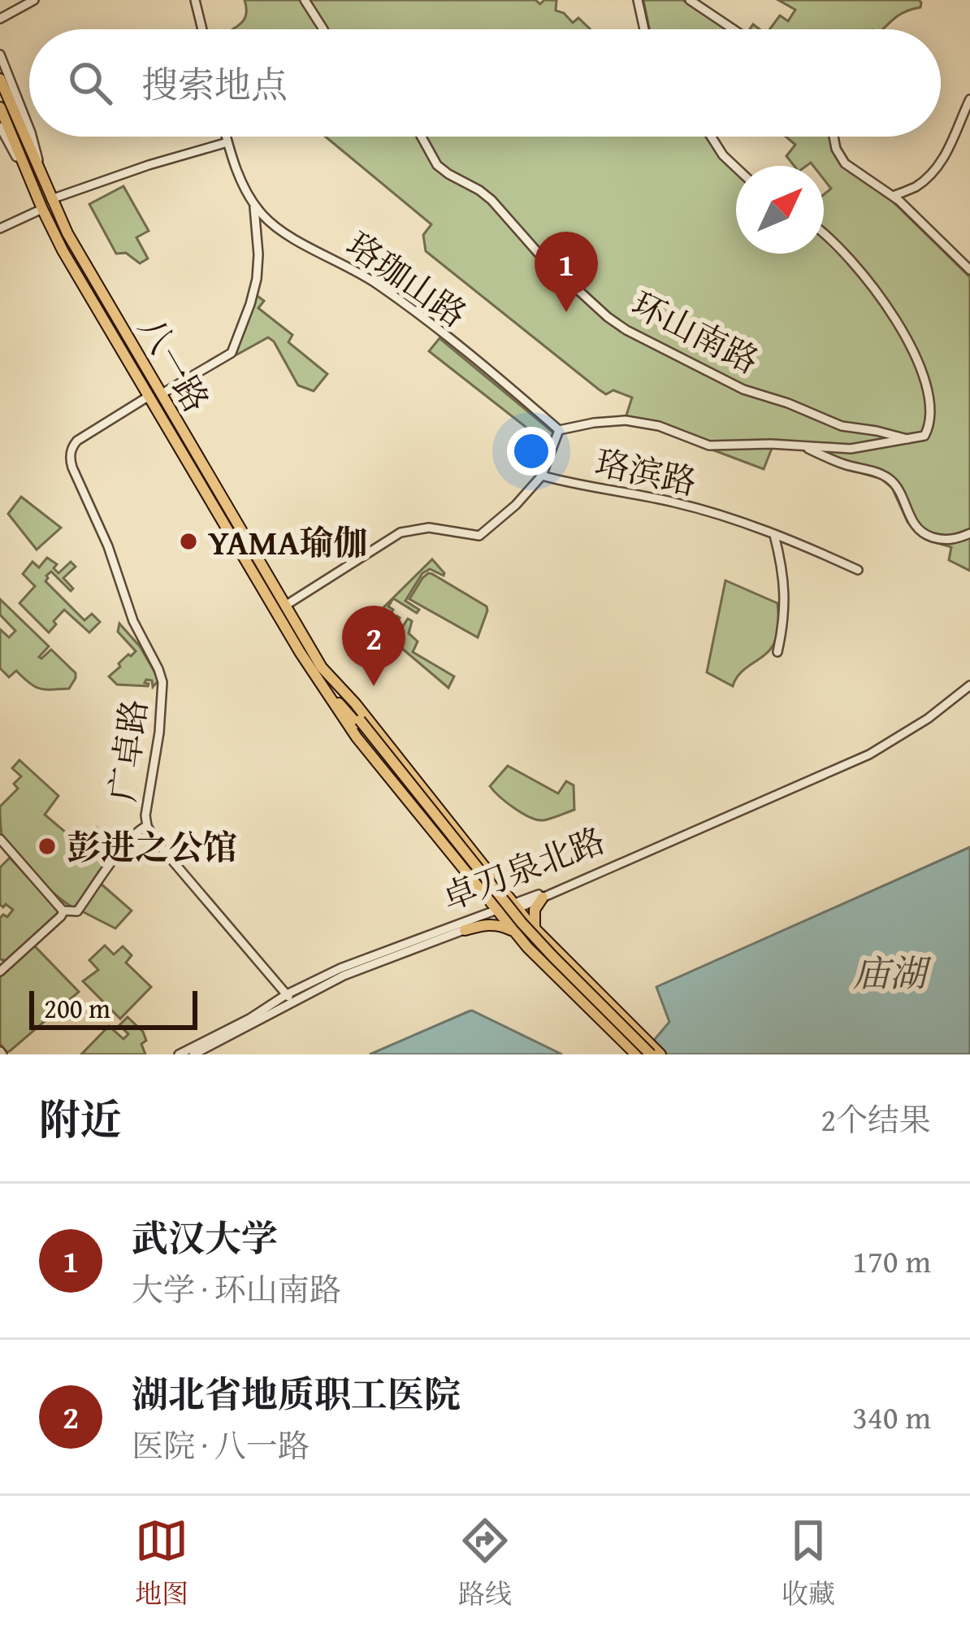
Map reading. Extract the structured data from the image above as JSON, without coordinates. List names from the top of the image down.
{
  "streets": {
    "main road": ["八一路"],
    "street": [
      "珞珈山路",
      "环山南路",
      "珞滨路",
      "广卓路",
      "卓刀泉北路"
    ]
  },
  "crossings": [
    ["八一路", "珞滨路"],
    ["八一路", "广卓路"],
    ["八一路", "卓刀泉北路"],
    ["广卓路", "卓刀泉北路"]
  ],
  "water": ["庙湖"],
  "places": ["YAMA瑜伽", "彭进之公馆"],
  "scale_bar": "200 m",
  "north": "top right",
  "page": {
    "search": "搜索地点",
    "pins": ["1", "2"],
    "scale": "200 m",
    "heading": ["附近", "2个结果"],
    "list": [
      {
        "mark": "1",
        "name": "武汉大学",
        "note": "大学 · 环山南路",
        "value": "170 m"
      },
      {
        "mark": "2",
        "name": "湖北省地质职工医院",
        "note": "医院 · 八一路",
        "value": "340 m"
      }
    ],
    "nav": ["地图", "路线", "收藏"]
  }
}
